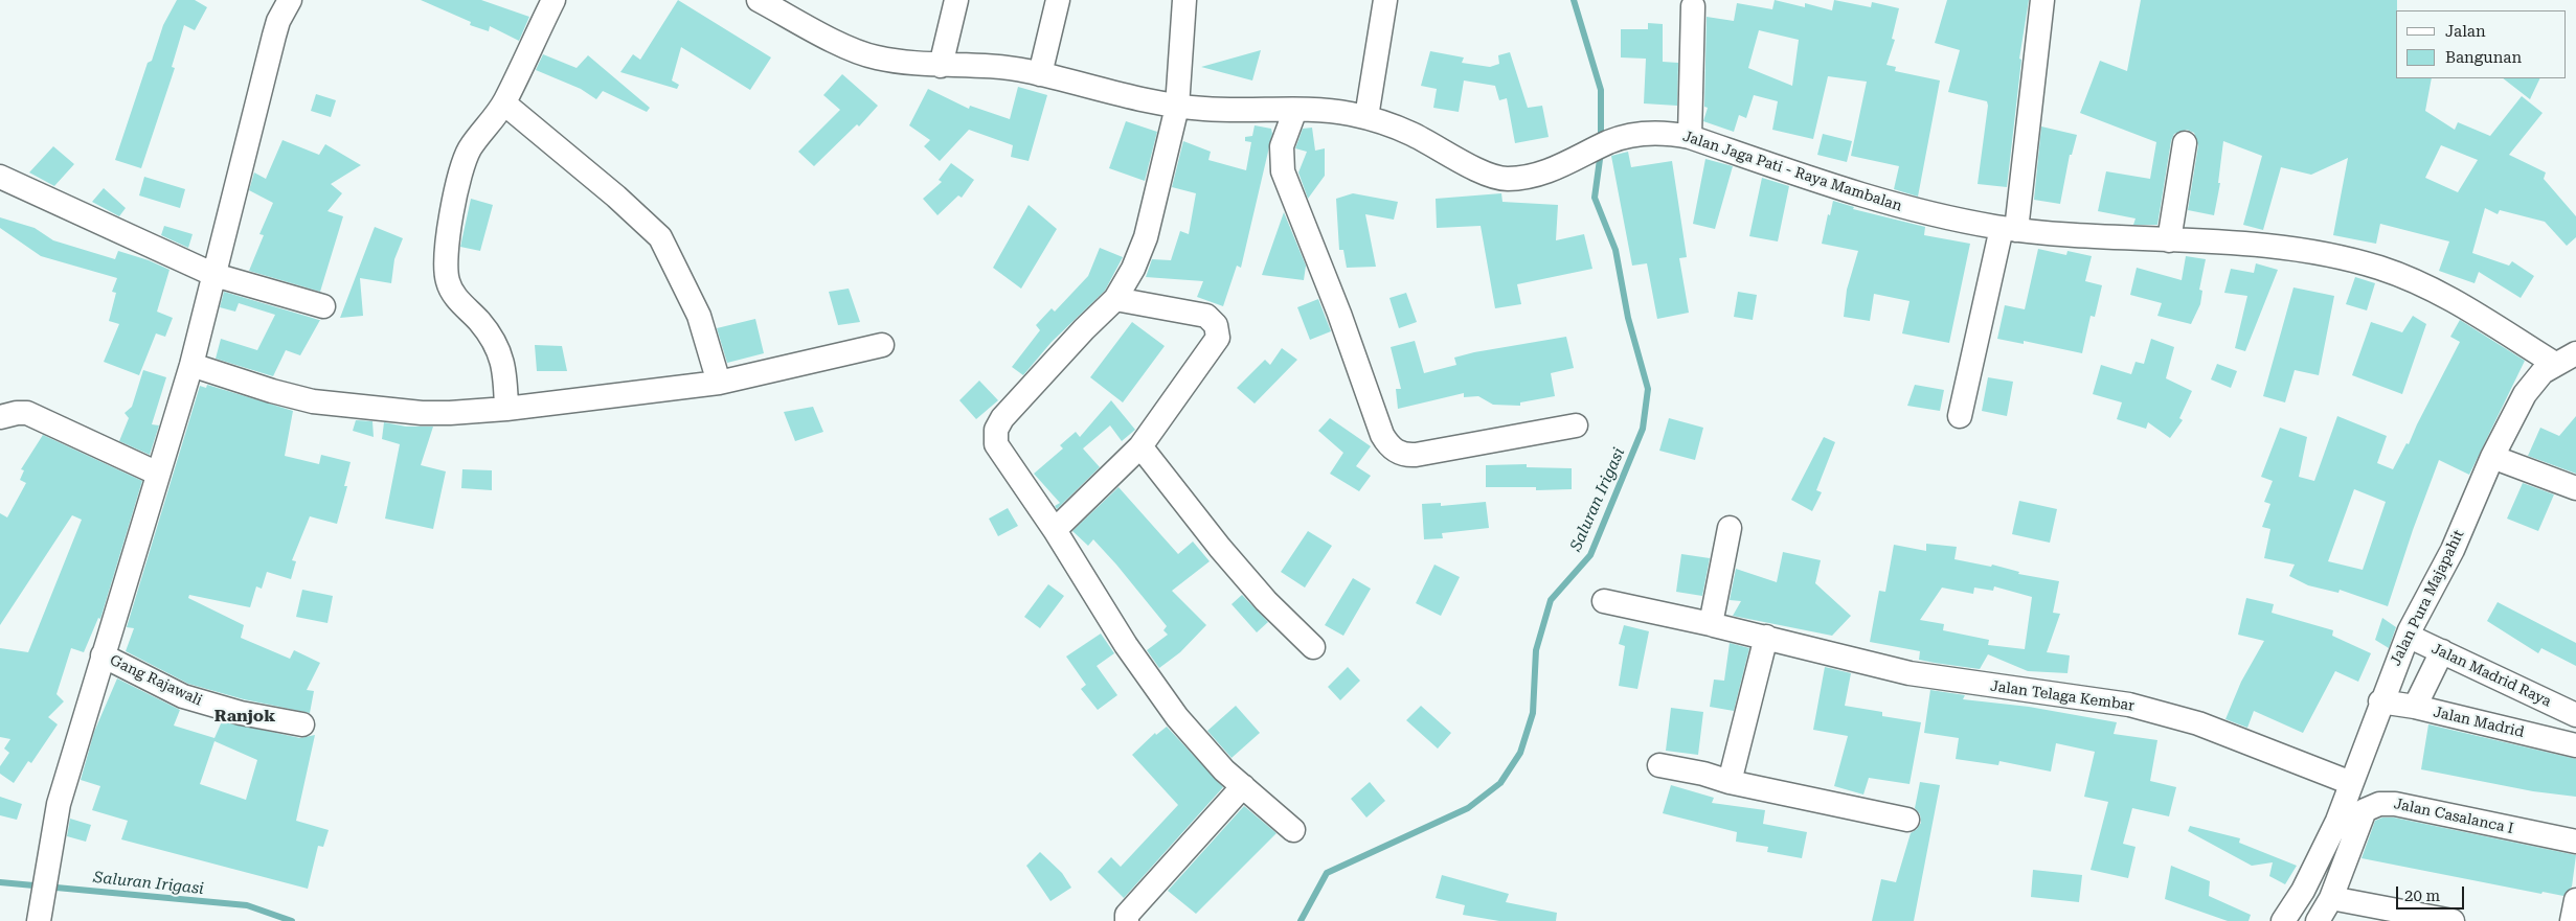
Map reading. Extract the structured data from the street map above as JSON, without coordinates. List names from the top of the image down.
{
  "streets": {
    "street": [
      "Jalan Jaga Pati - Raya Mambalan",
      "Jalan Pura Majapahit",
      "Jalan Madrid Raya",
      "Gang Rajawali",
      "Jalan Telaga Kembar",
      "Jalan Madrid",
      "Jalan Casalanca I"
    ]
  },
  "crossings": [
    ["Jalan Jaga Pati - Raya Mambalan", "Jalan Pura Majapahit"],
    ["Jalan Pura Majapahit", "Jalan Madrid Raya"],
    ["Jalan Pura Majapahit", "Jalan Telaga Kembar"],
    ["Jalan Pura Majapahit", "Jalan Madrid"]
  ],
  "districts": ["Ranjok"],
  "water": ["Saluran Irigasi"],
  "legend": ["Jalan", "Bangunan"],
  "scale_bar": "20 m"
}
